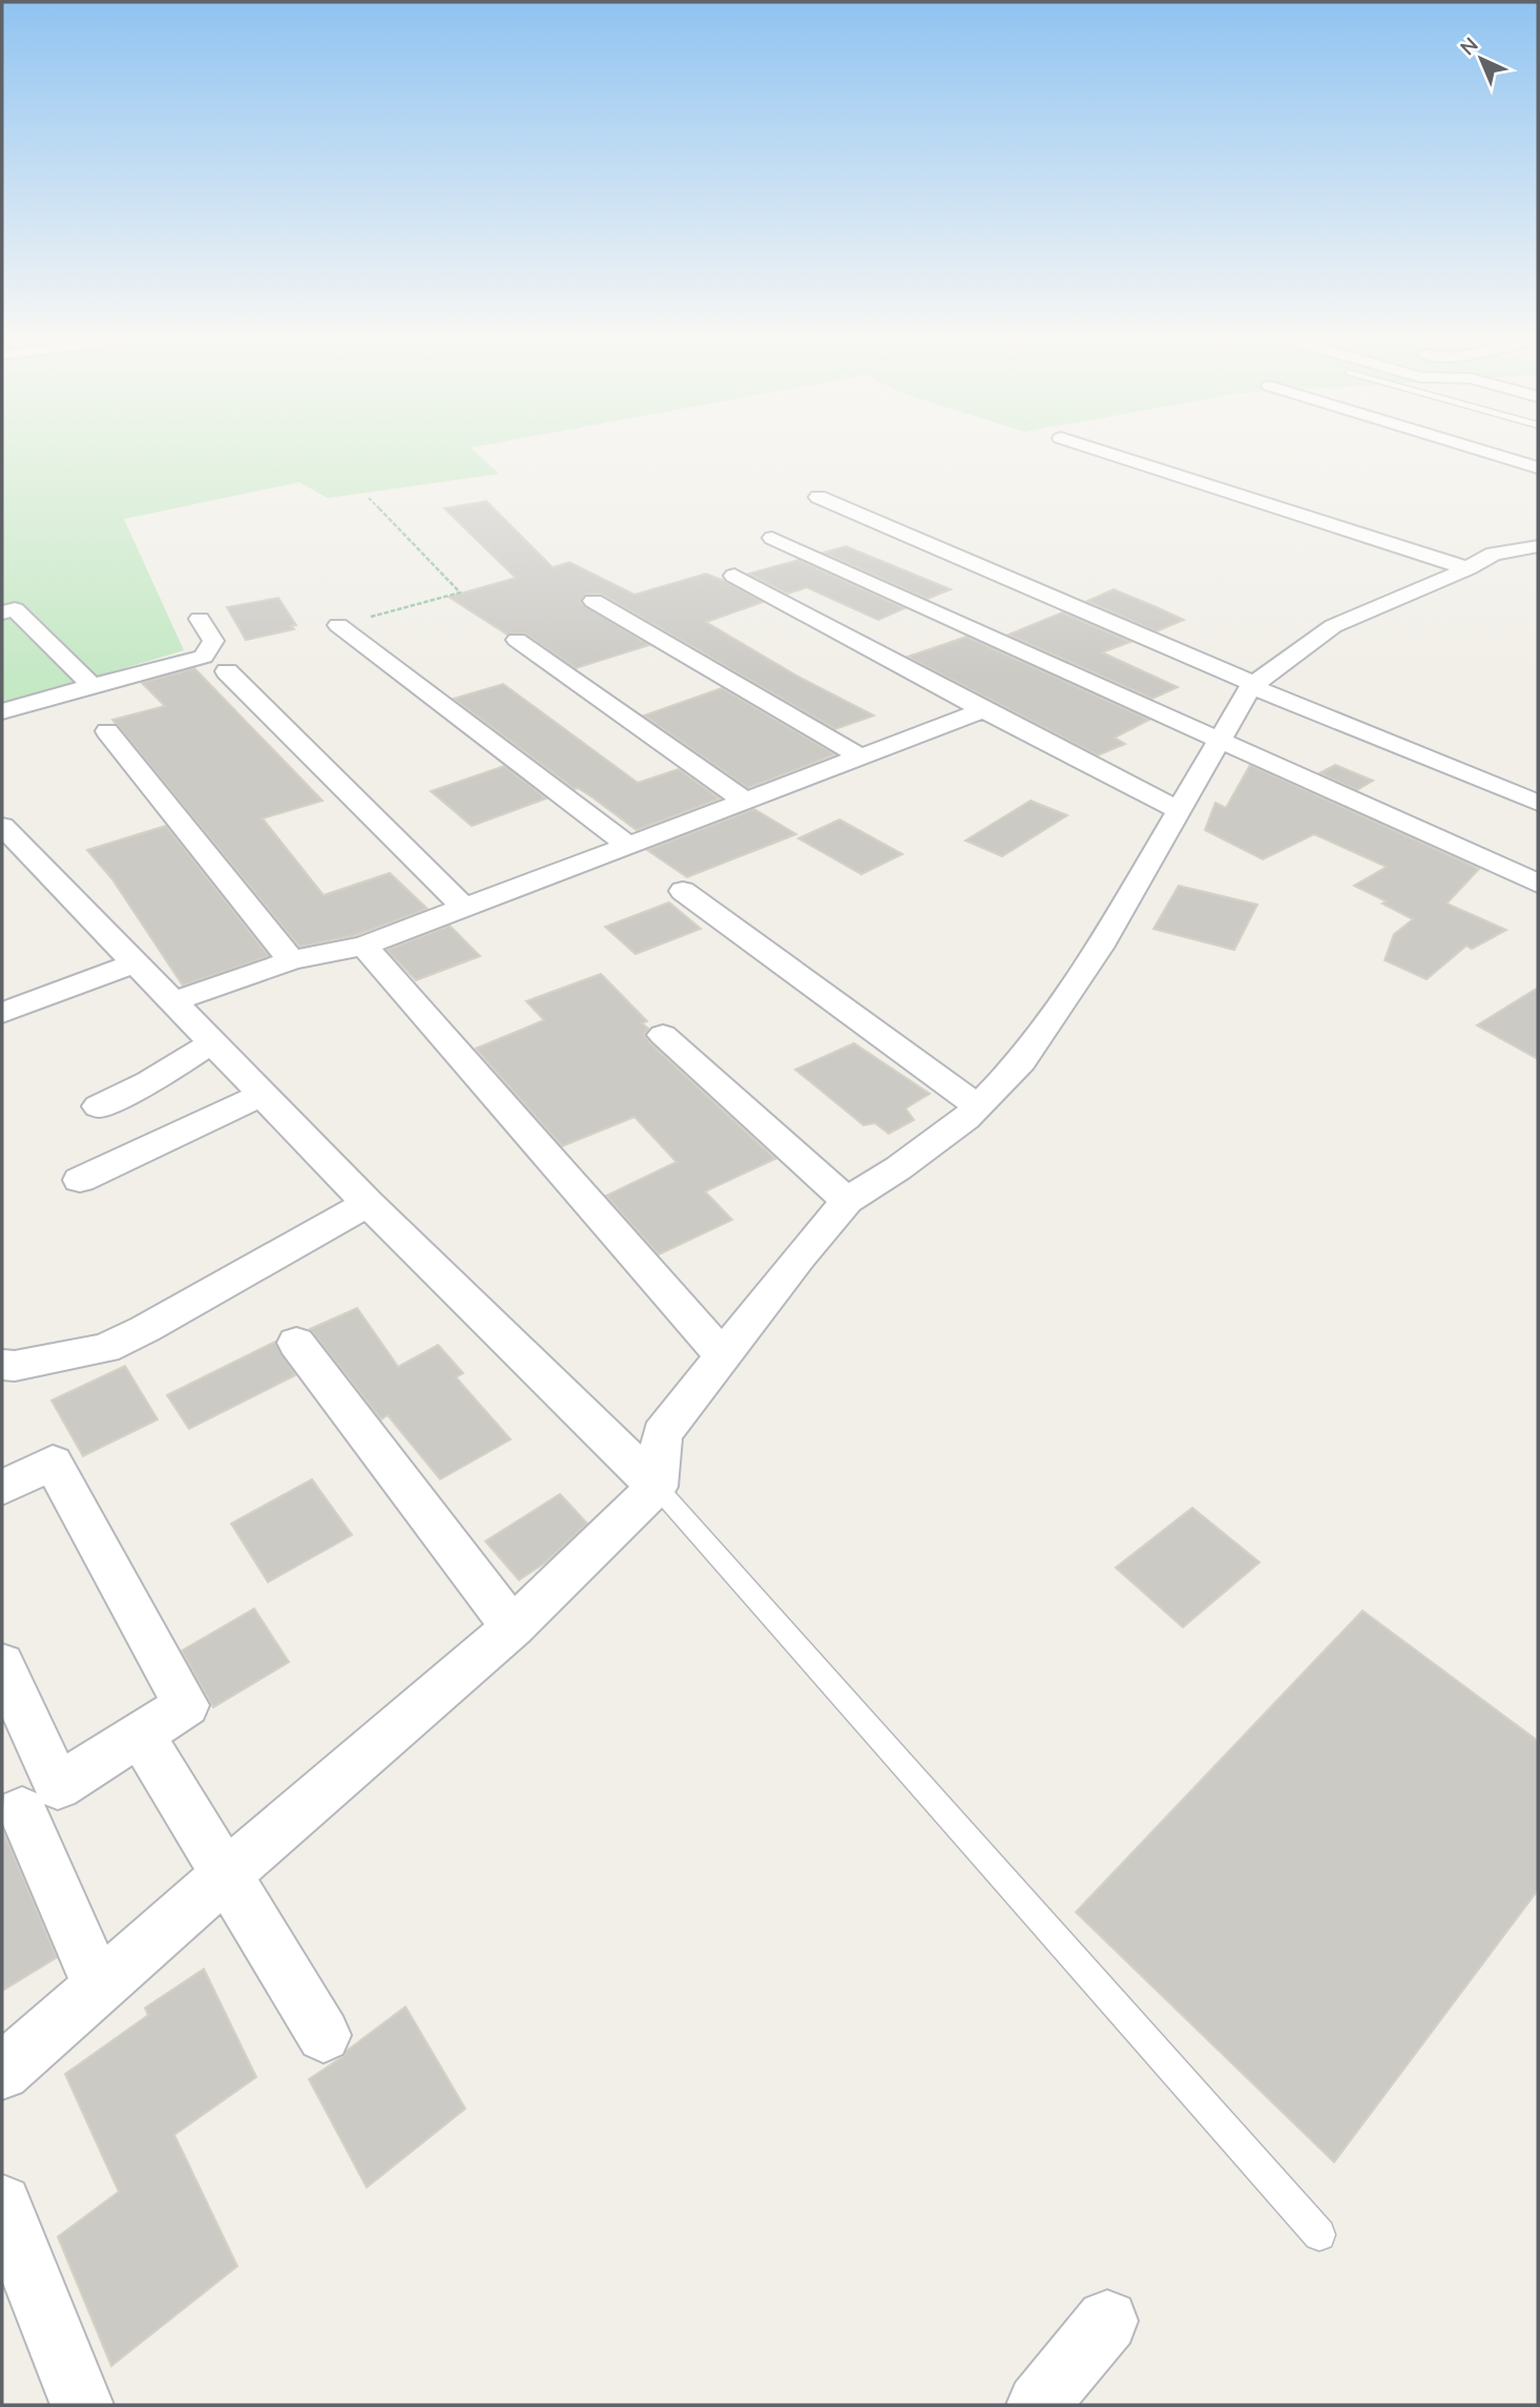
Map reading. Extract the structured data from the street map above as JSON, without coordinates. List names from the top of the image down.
{
  "north": "top left"
}
